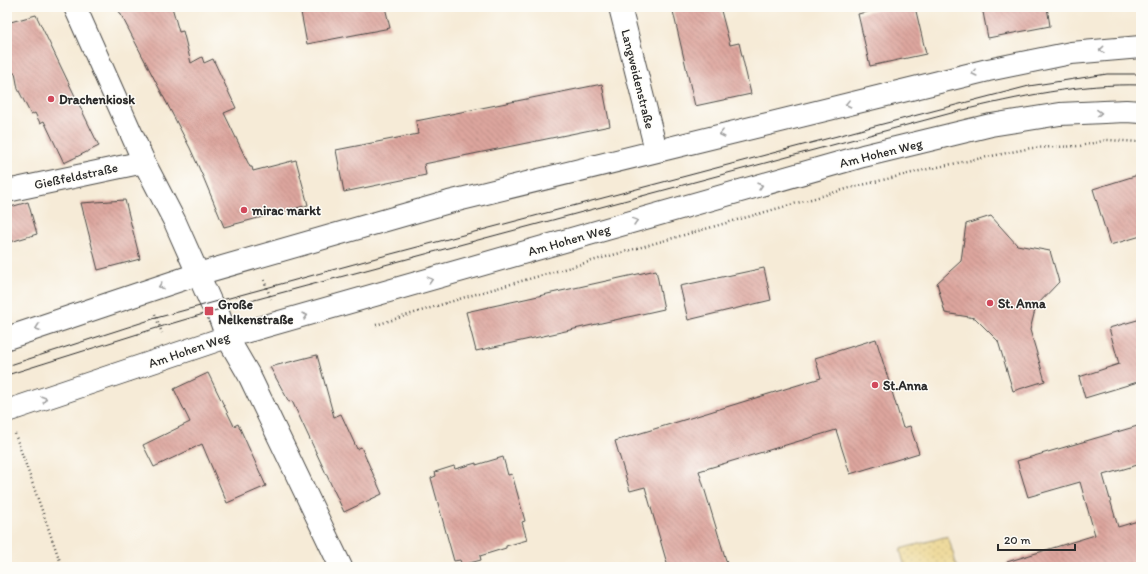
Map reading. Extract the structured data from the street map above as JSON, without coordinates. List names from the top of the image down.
{
  "streets": {
    "main road": ["Langweidenstraße", "Am Hohen Weg", "Gießfeldstraße"]
  },
  "places": {
    "other": [
      "Drachenkiosk",
      "mirac markt",
      "St. Anna",
      "St.Anna"
    ],
    "transit": ["Große Nelkenstraße"]
  },
  "scale_bar": "20 m"
}
